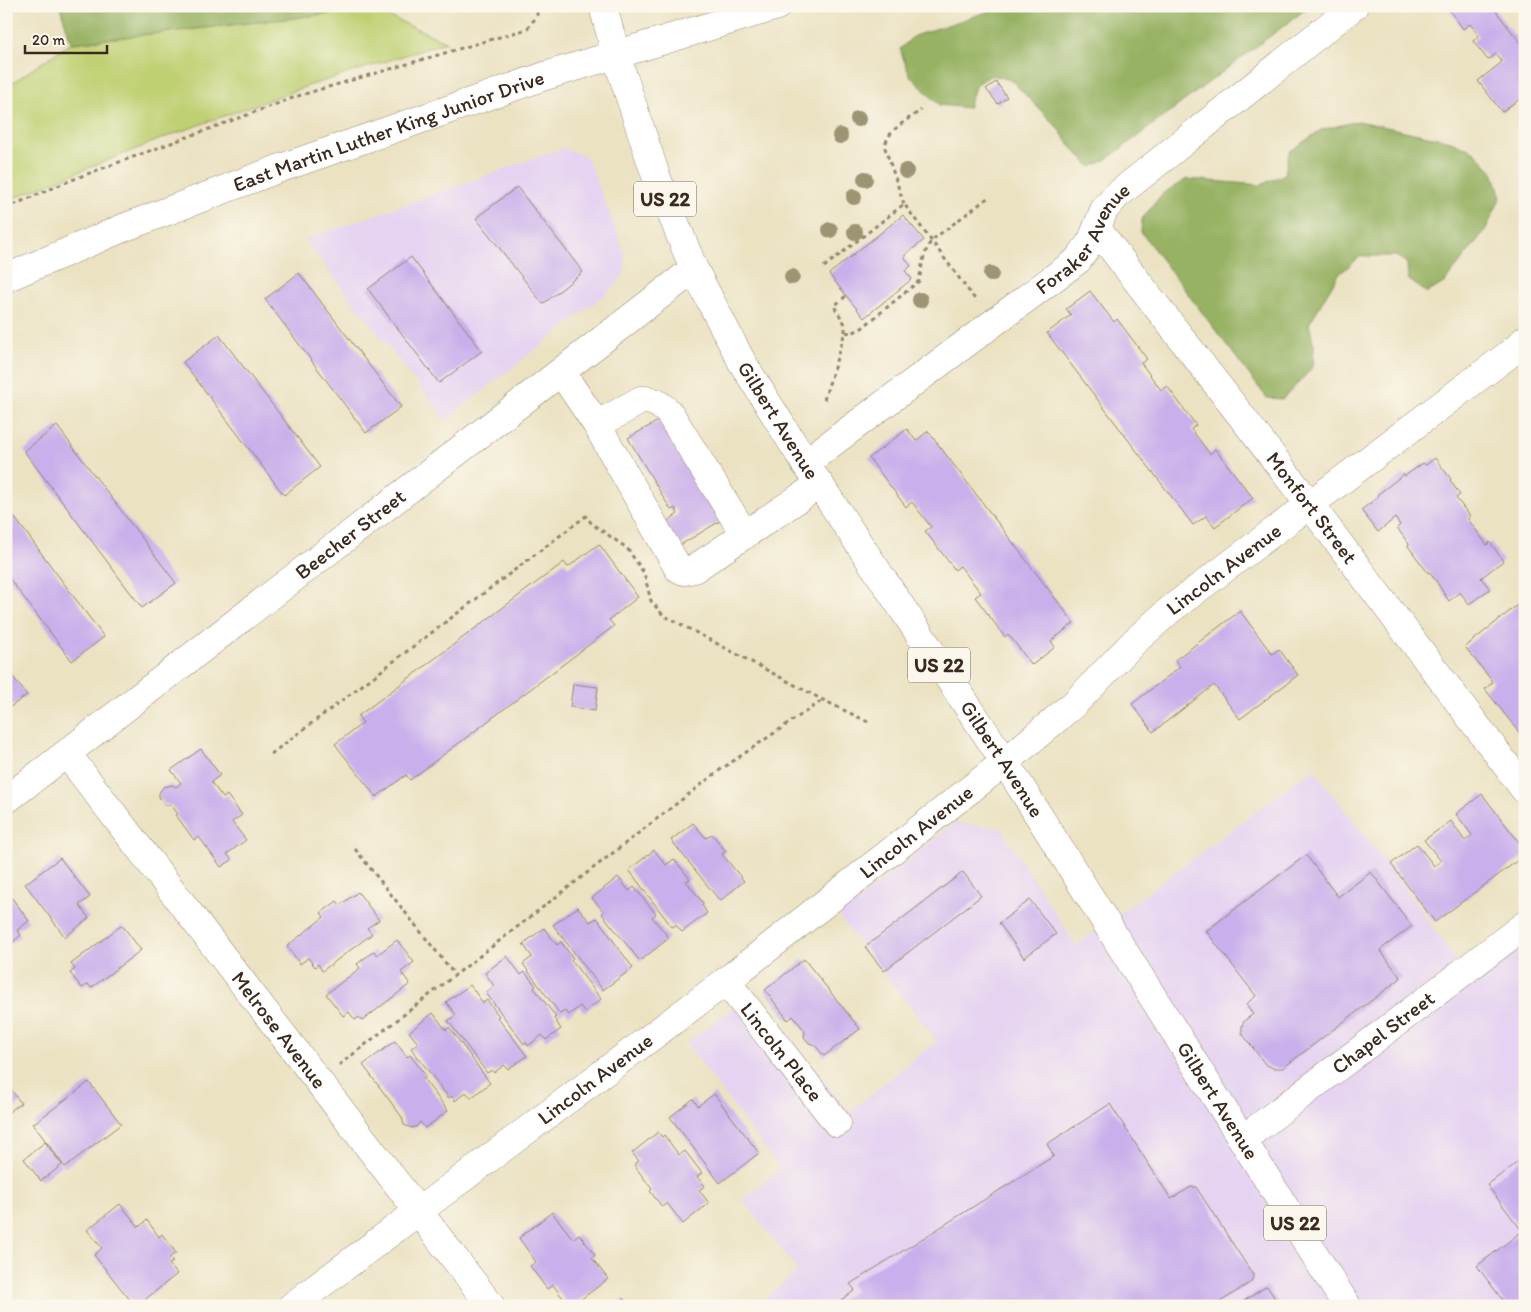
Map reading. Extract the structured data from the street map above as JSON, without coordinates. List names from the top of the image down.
{
  "streets": {
    "street": [
      "East Martin Luther King Junior Drive",
      "US 22",
      "Foraker Avenue",
      "Gilbert Avenue",
      "Monfort Street",
      "Beecher Street",
      "Lincoln Avenue",
      "Melrose Avenue",
      "Chapel Street",
      "Lincoln Place"
    ]
  },
  "crossings": [
    ["East Martin Luther King Junior Drive", "Gilbert Avenue"],
    ["Foraker Avenue", "Gilbert Avenue"],
    ["Foraker Avenue", "Monfort Street"],
    ["Gilbert Avenue", "Beecher Street"],
    ["Gilbert Avenue", "Lincoln Avenue"],
    ["Gilbert Avenue", "Chapel Street"],
    ["Monfort Street", "Lincoln Avenue"],
    ["Beecher Street", "Melrose Avenue"],
    ["Lincoln Avenue", "Melrose Avenue"],
    ["Lincoln Avenue", "Lincoln Place"]
  ],
  "scale_bar": "20 m"
}
